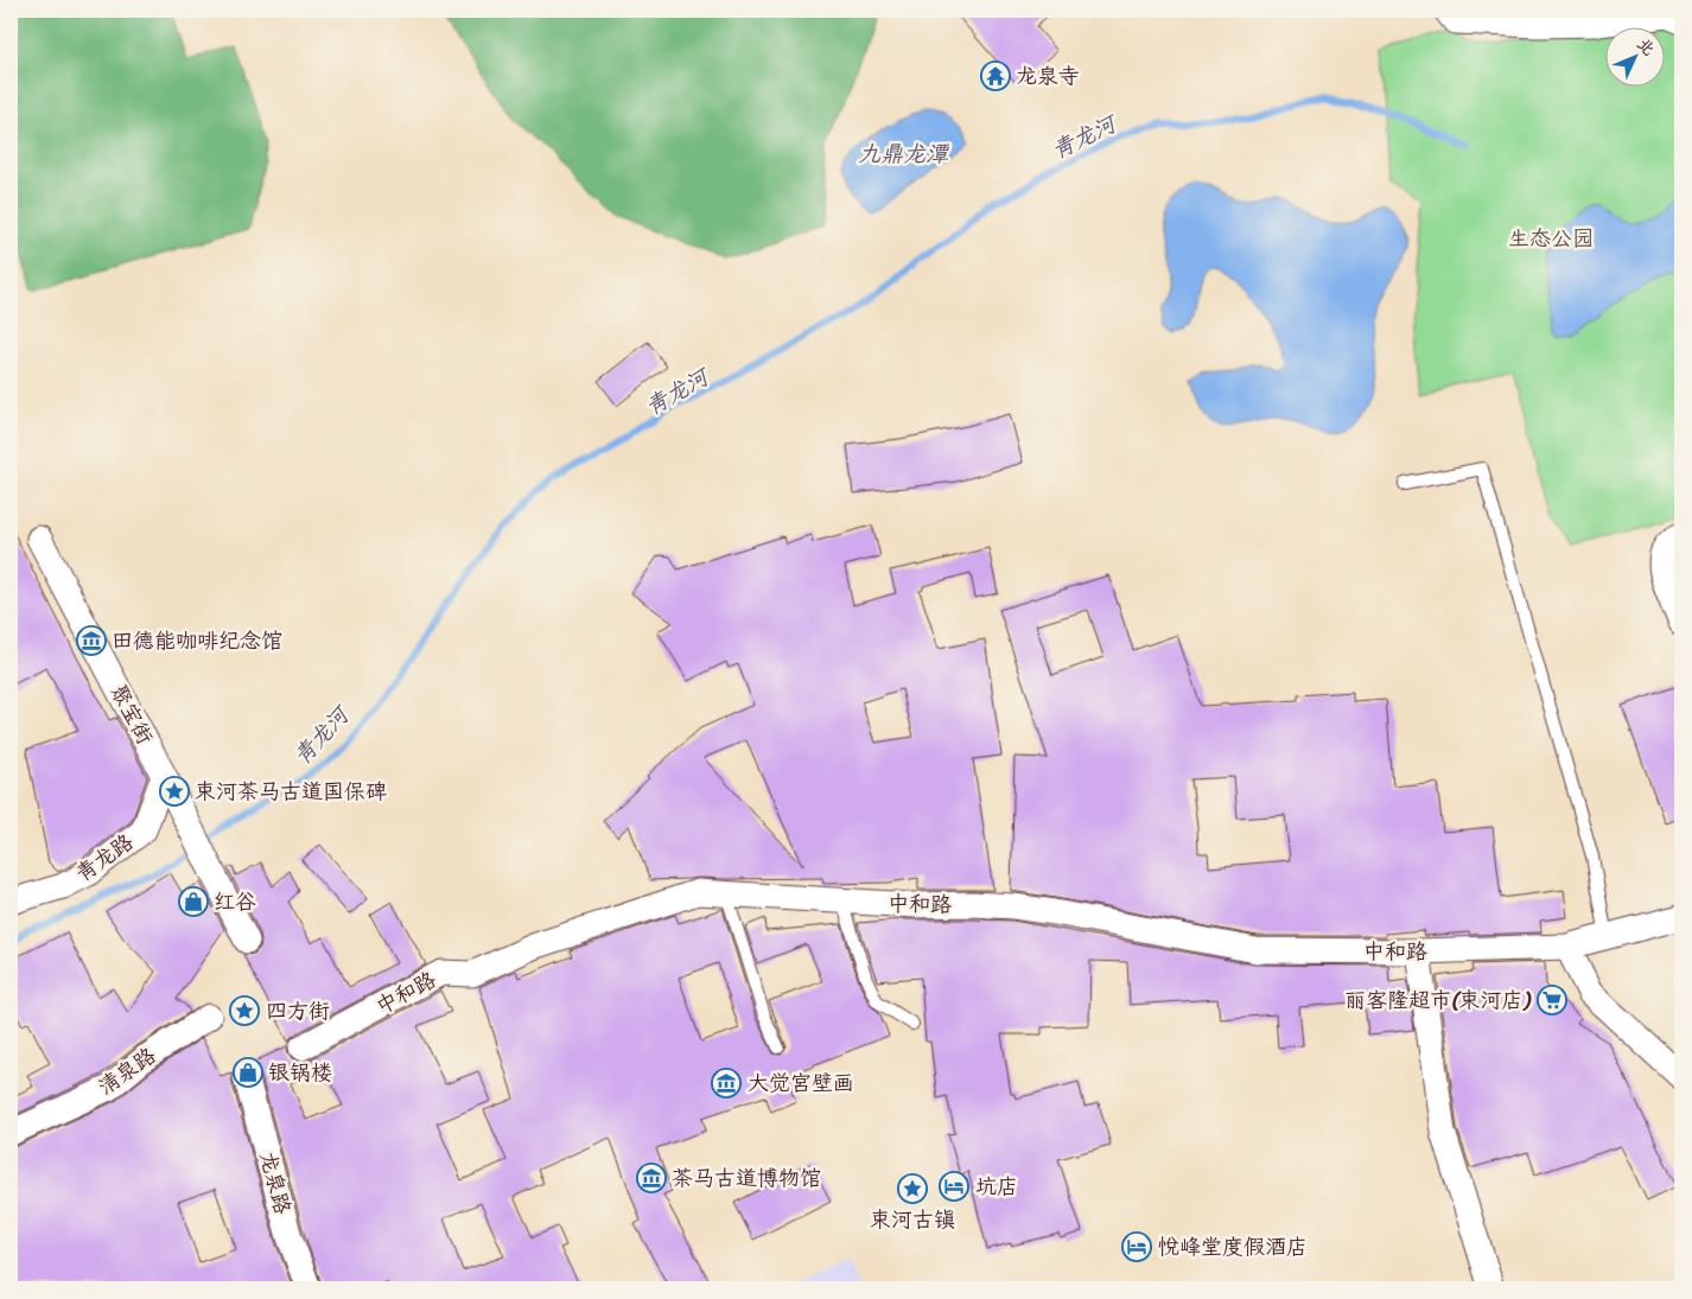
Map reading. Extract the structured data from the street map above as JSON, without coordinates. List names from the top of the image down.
{
  "streets": {
    "street": [
      "聚宝街",
      "青龙路",
      "中和路",
      "清泉路",
      "龙泉路"
    ]
  },
  "crossings": [
    ["聚宝街", "青龙路"]
  ],
  "water": ["青龙河", "九鼎龙潭"],
  "parks": ["生态公园"],
  "places": {
    "temple": ["龙泉寺"],
    "museum": ["田德能咖啡纪念馆", "大觉宫壁画", "茶马古道博物馆"],
    "place": ["束河茶马古道国保碑", "四方街", "束河古镇"],
    "shop": ["红谷", "银锅楼"],
    "supermarket": ["丽客隆超市(束河店)"],
    "hotel": ["坑店", "悦峰堂度假酒店"]
  },
  "north": "top right"
}
